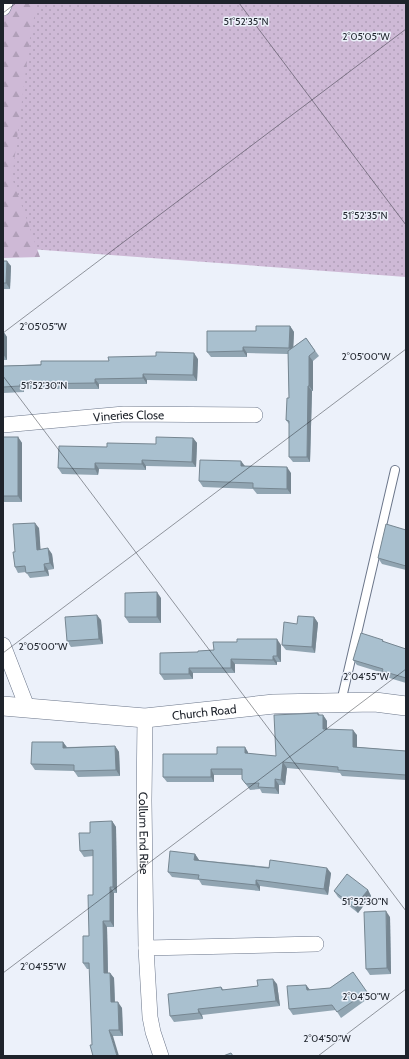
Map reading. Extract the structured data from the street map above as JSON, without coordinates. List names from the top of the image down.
{
  "streets": {
    "street": ["Vineries Close", "Church Road", "Collum End Rise"]
  },
  "crossings": [
    ["Church Road", "Collum End Rise"]
  ],
  "coordinates": [
    "51°52'35\"N",
    "2°05'05\"W",
    "2°05'00\"W",
    "51°52'30\"N",
    "2°04'55\"W",
    "2°04'50\"W"
  ]
}
